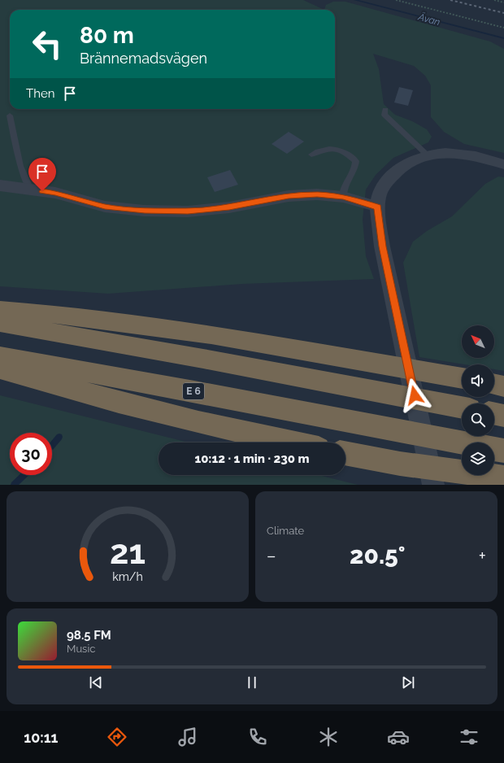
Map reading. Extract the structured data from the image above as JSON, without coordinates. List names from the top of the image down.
{
  "streets": {
    "highway": ["E 6"]
  },
  "water": ["Ävan"],
  "north": "top left",
  "page": {
    "turn": ["80 m", "Brännemadsvägen"],
    "then": "Then",
    "limit": "30",
    "trip": "10:12 · 1 min · 230 m",
    "tile": "Climate",
    "heat": ["−", "20.5°", "+"],
    "song": ["98.5 FM", "Music"],
    "tabs": "10:11",
    "gauge": ["21", "km/h"]
  }
}
